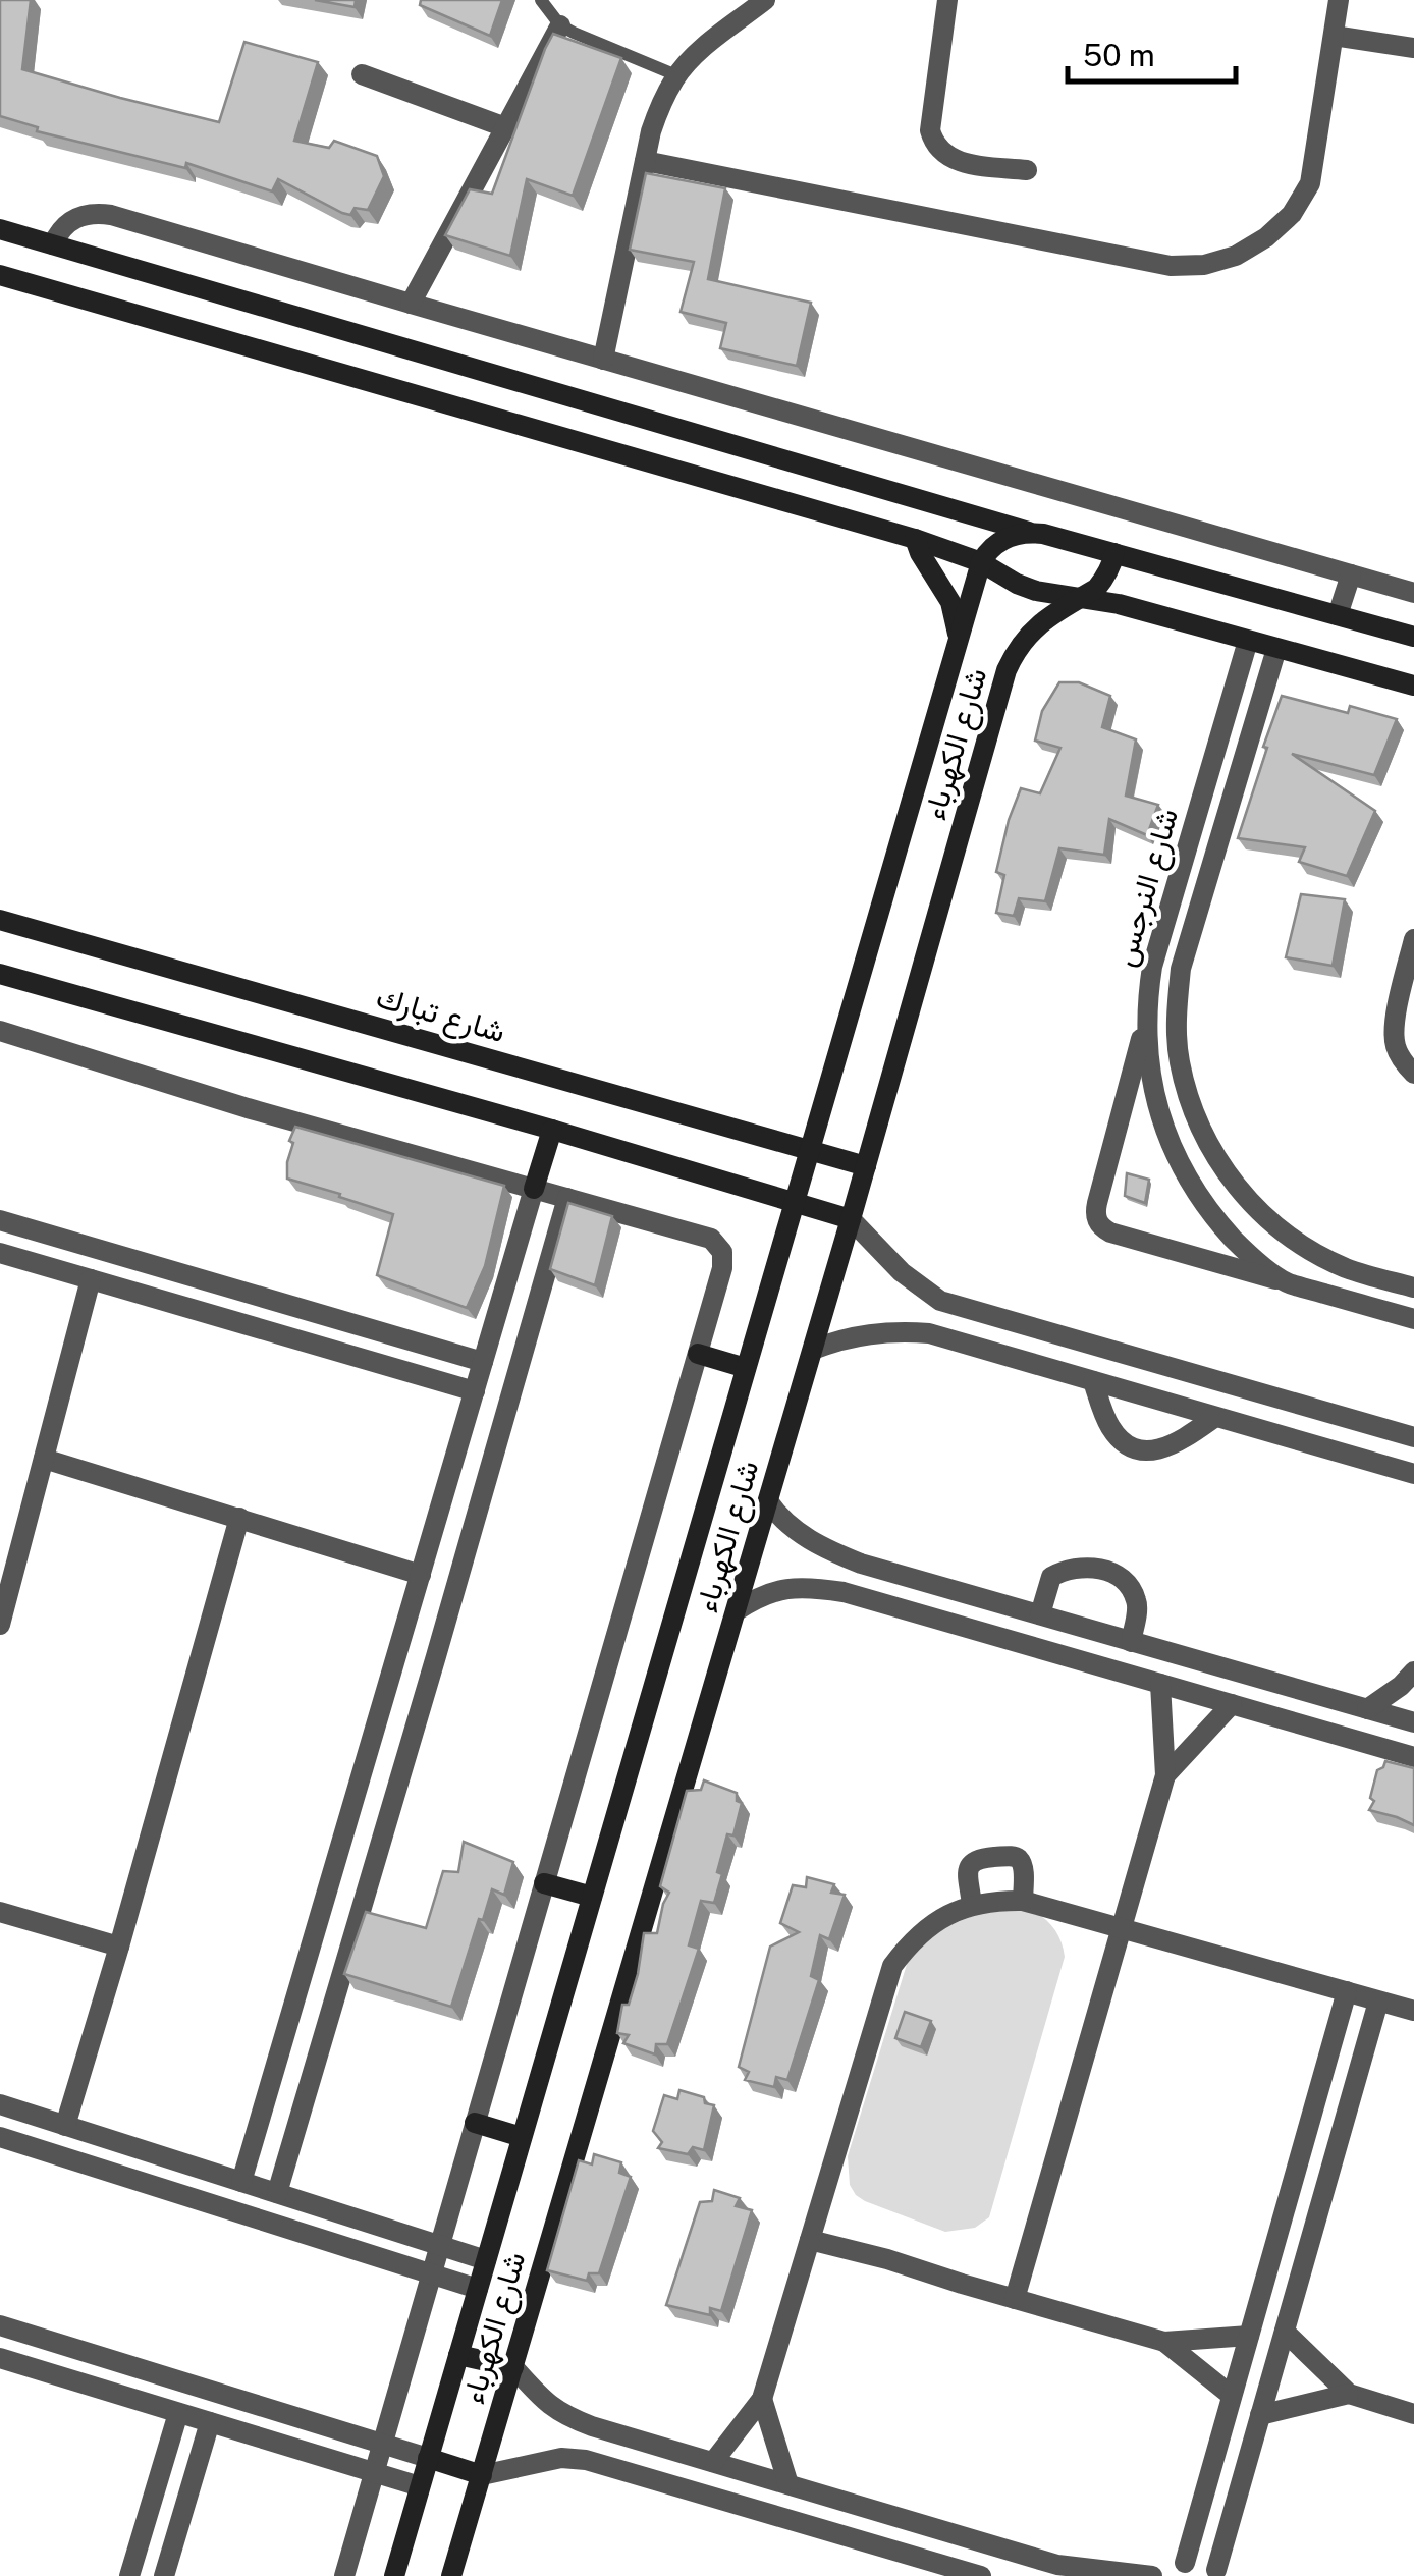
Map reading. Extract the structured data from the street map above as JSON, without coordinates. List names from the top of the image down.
{
  "streets": {
    "street": ["شارع الكهرباء", "شارع النرجس", "شارع تبارك"]
  },
  "crossings": [
    ["شارع الكهرباء", "شارع تبارك"]
  ],
  "scale_bar": "50 m"
}
